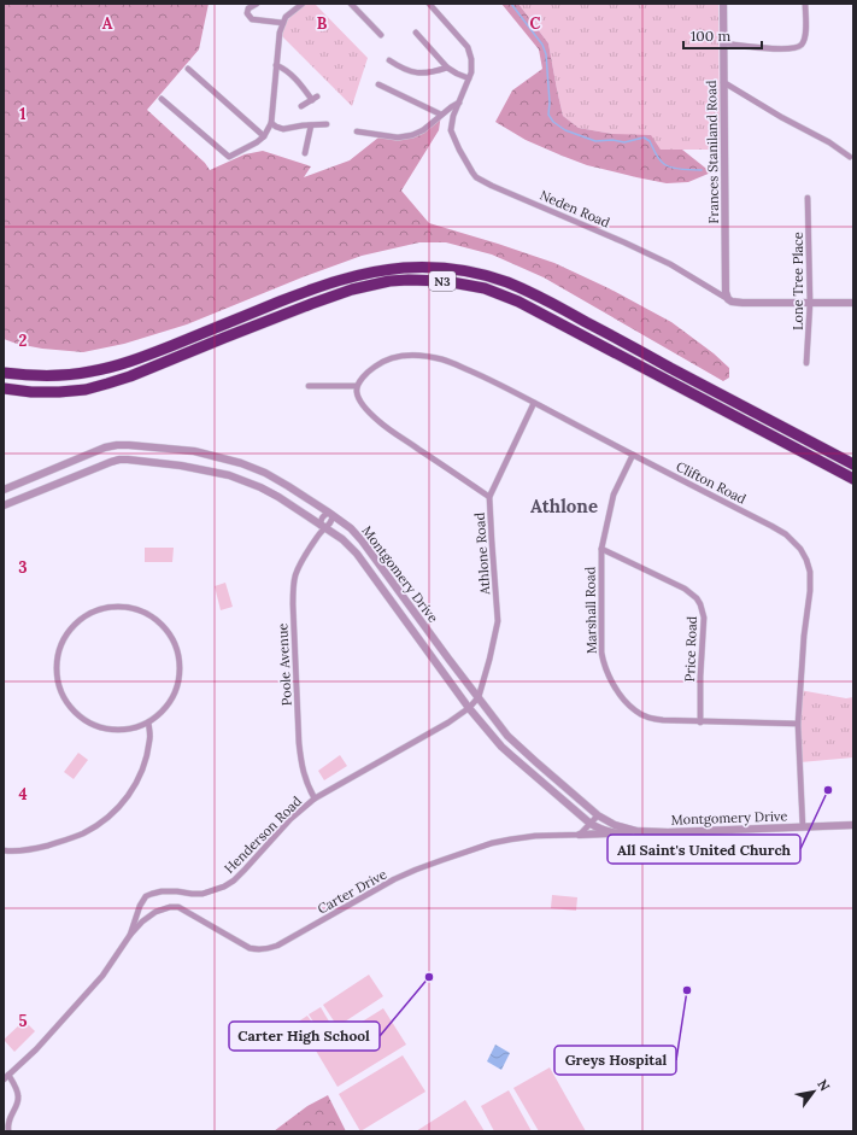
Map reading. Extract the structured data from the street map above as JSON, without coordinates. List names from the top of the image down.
{
  "streets": {
    "highway": ["N3"],
    "street": [
      "Frances Staniland Road",
      "Neden Road",
      "Lone Tree Place",
      "Clifton Road",
      "Athlone Road",
      "Montgomery Drive",
      "Marshall Road",
      "Price Road",
      "Poole Avenue",
      "Henderson Road",
      "Carter Drive"
    ]
  },
  "crossings": [
    ["Frances Staniland Road", "Neden Road"],
    ["Neden Road", "Lone Tree Place"],
    ["Clifton Road", "Athlone Road"],
    ["Clifton Road", "Montgomery Drive"],
    ["Clifton Road", "Marshall Road"],
    ["Athlone Road", "Montgomery Drive"],
    ["Athlone Road", "Henderson Road"],
    ["Montgomery Drive", "Poole Avenue"],
    ["Montgomery Drive", "Henderson Road"],
    ["Marshall Road", "Price Road"],
    ["Poole Avenue", "Henderson Road"]
  ],
  "districts": ["Athlone"],
  "places": ["All Saint's United Church", "Carter High School", "Greys Hospital"],
  "scale_bar": "100 m",
  "north": "top right",
  "grid": {
    "columns": ["A", "B", "C"],
    "rows": [
      "1",
      "2",
      "3",
      "4",
      "5"
    ]
  }
}
